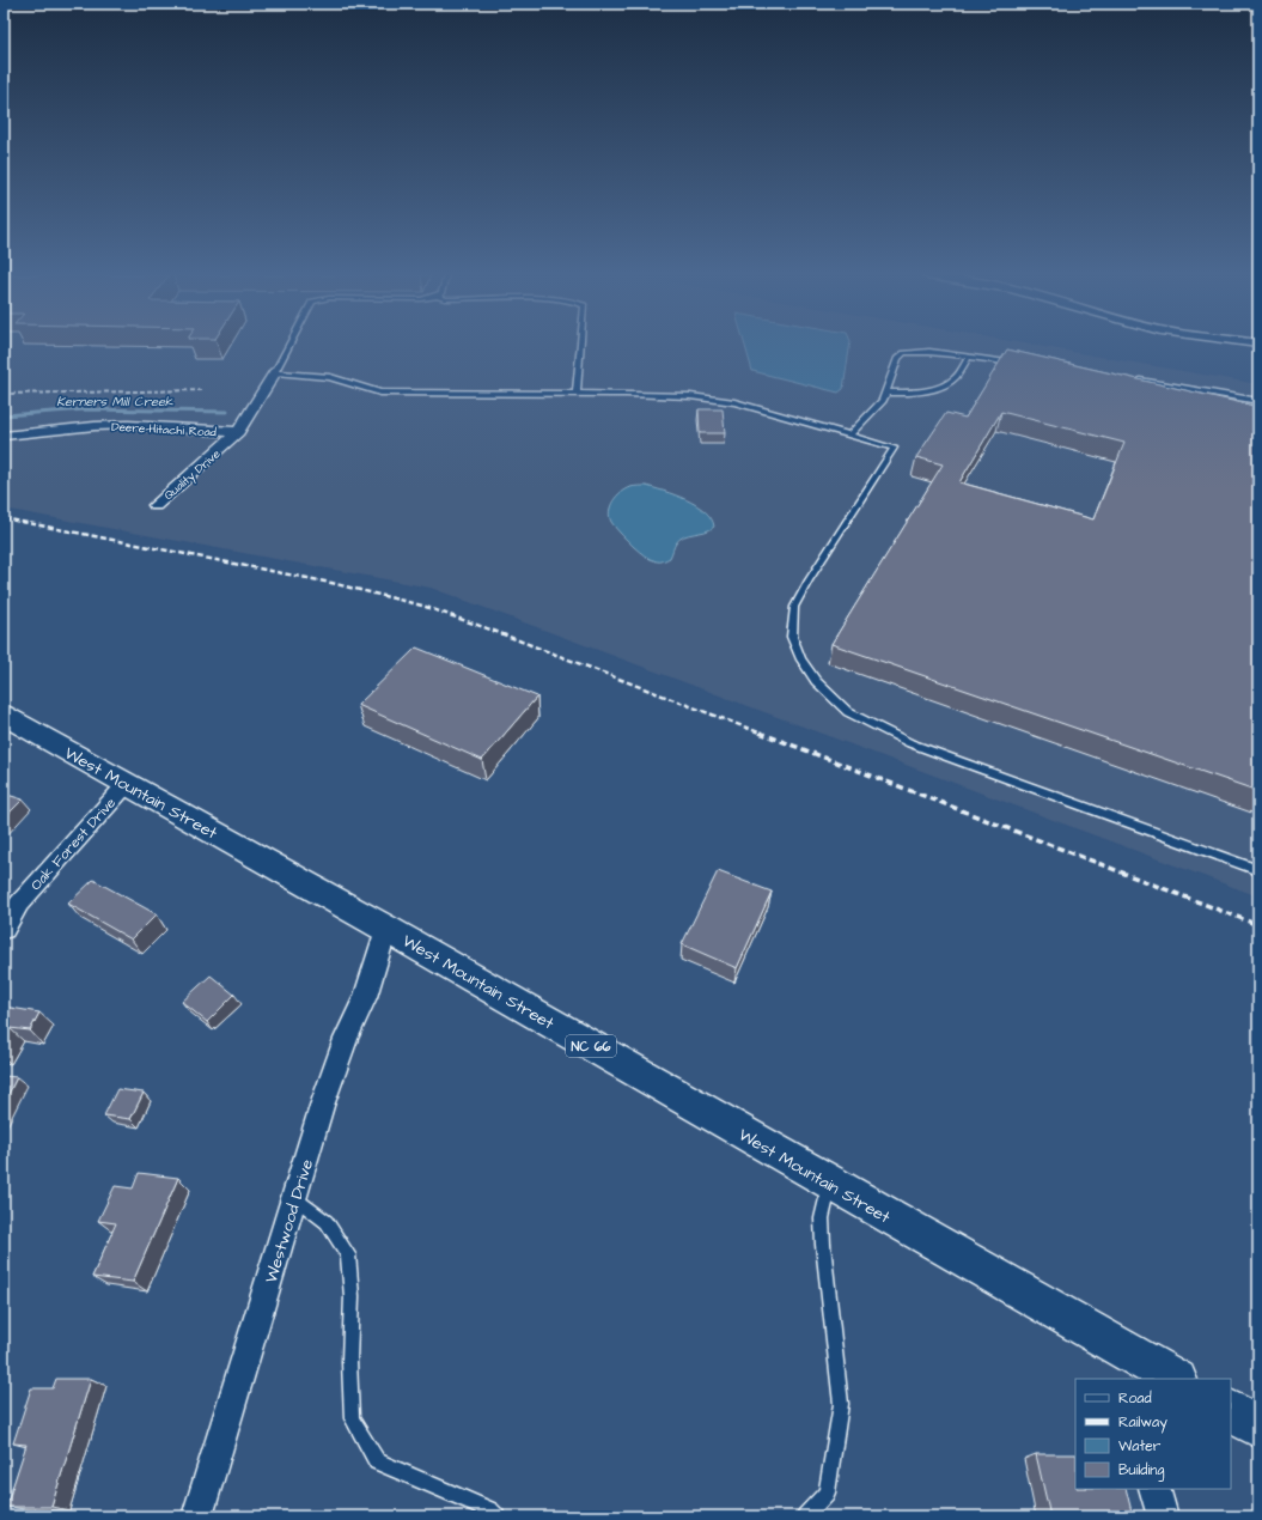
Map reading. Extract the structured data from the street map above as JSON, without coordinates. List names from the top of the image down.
{
  "streets": {
    "main road": ["West Mountain Street", "NC 66"],
    "street": [
      "Deere-Hitachi Road",
      "Quality Drive",
      "Oak Forest Drive",
      "Westwood Drive"
    ]
  },
  "crossings": [
    ["Deere-Hitachi Road", "Quality Drive"],
    ["West Mountain Street", "Oak Forest Drive"],
    ["West Mountain Street", "Westwood Drive"]
  ],
  "water": ["Kerners Mill Creek"],
  "legend": [
    "Road",
    "Railway",
    "Water",
    "Building"
  ]
}
